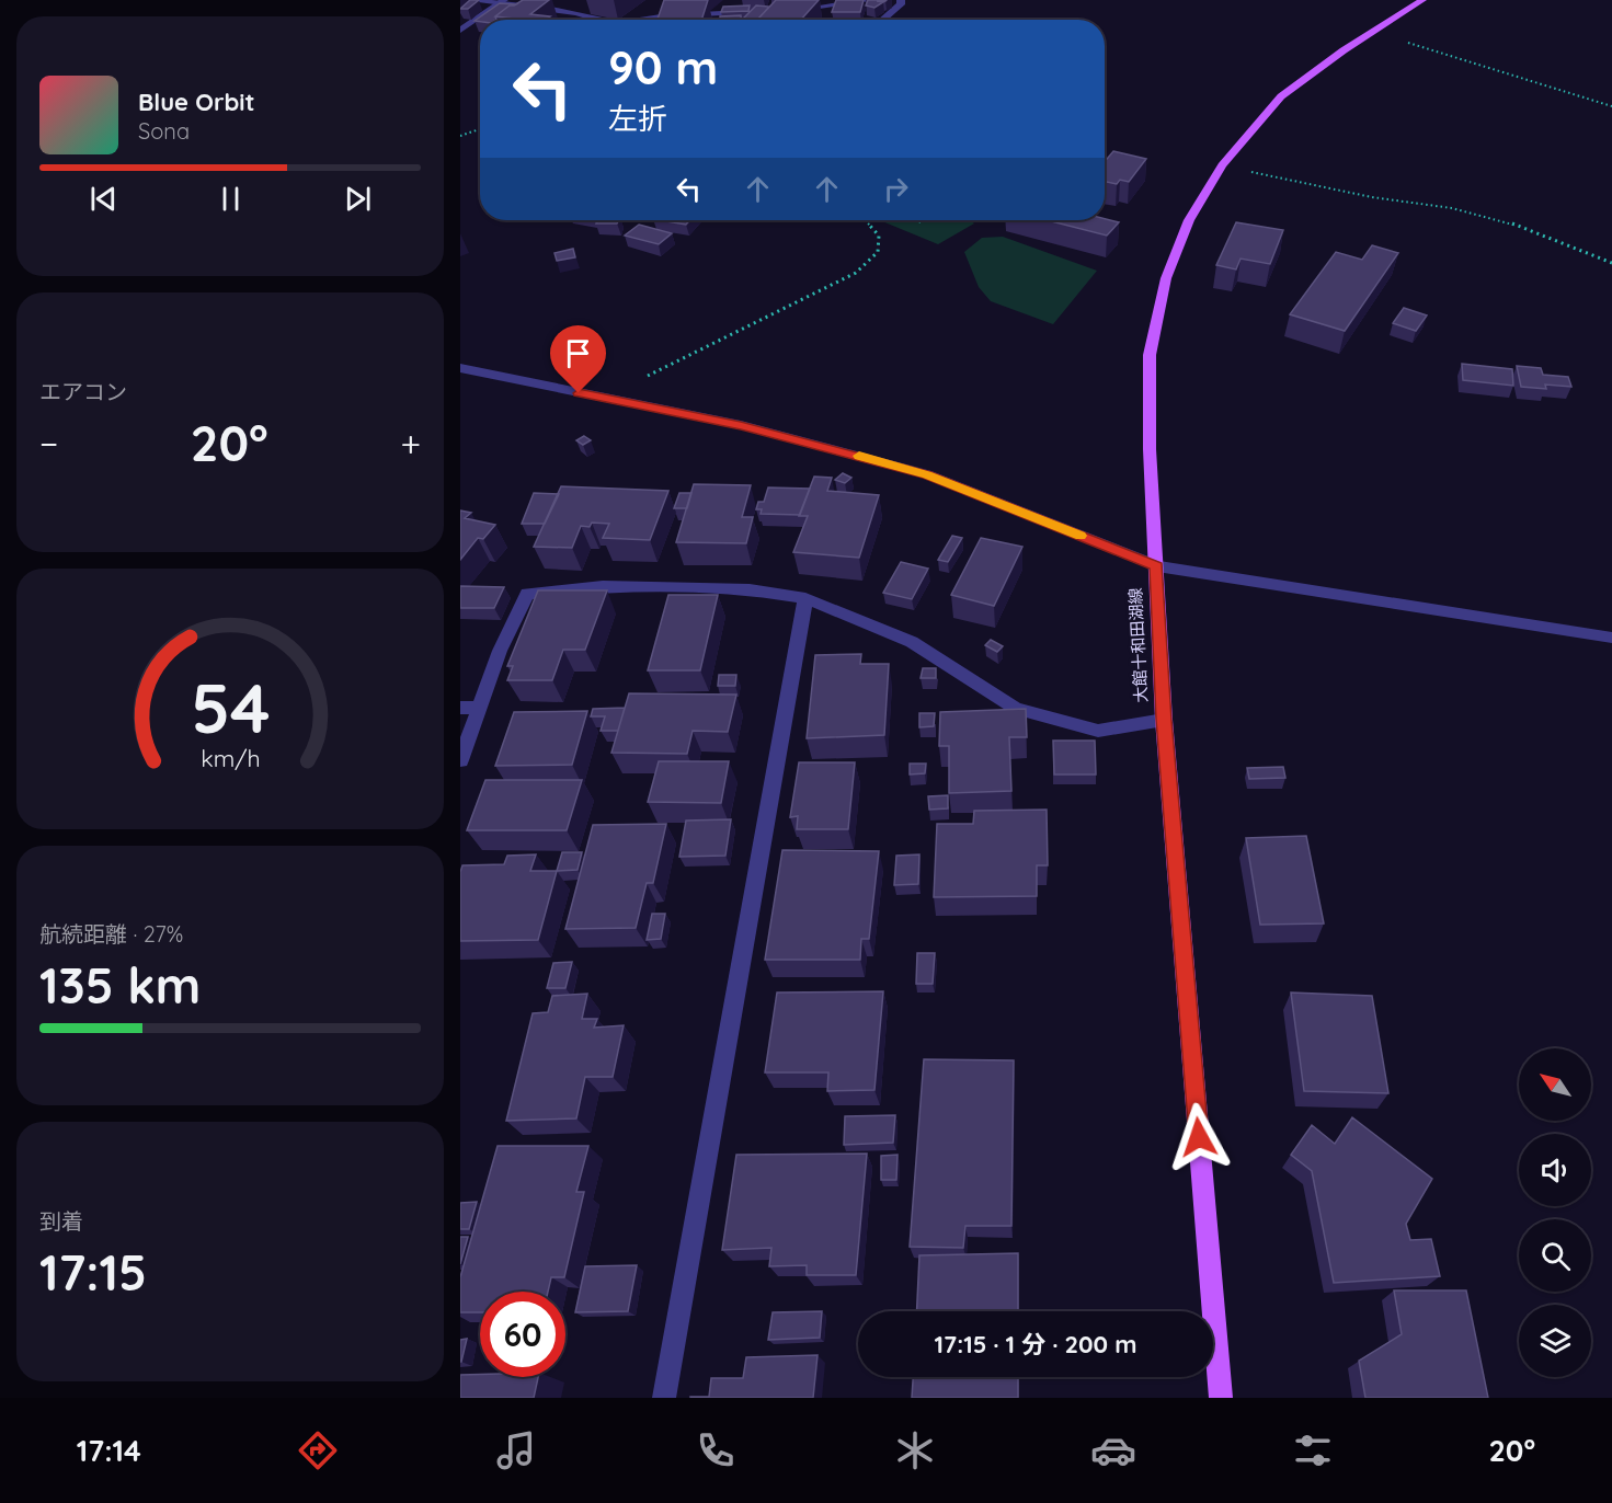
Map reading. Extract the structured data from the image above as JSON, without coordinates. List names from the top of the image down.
{
  "streets": {
    "main road": ["大館十和田湖線"]
  },
  "north": "top left",
  "page": {
    "turn": ["90 m", "左折"],
    "song": ["Blue Orbit", "Sona"],
    "tile": [
      "エアコン",
      ["航続距離 · 27%", "135 km"],
      ["到着", "17:15"]
    ],
    "heat": ["−", "20°", "+"],
    "limit": "60",
    "trip": "17:15 · 1 分 · 200 m",
    "tabs": ["17:14", "20°"],
    "gauge": ["54", "km/h"]
  }
}
